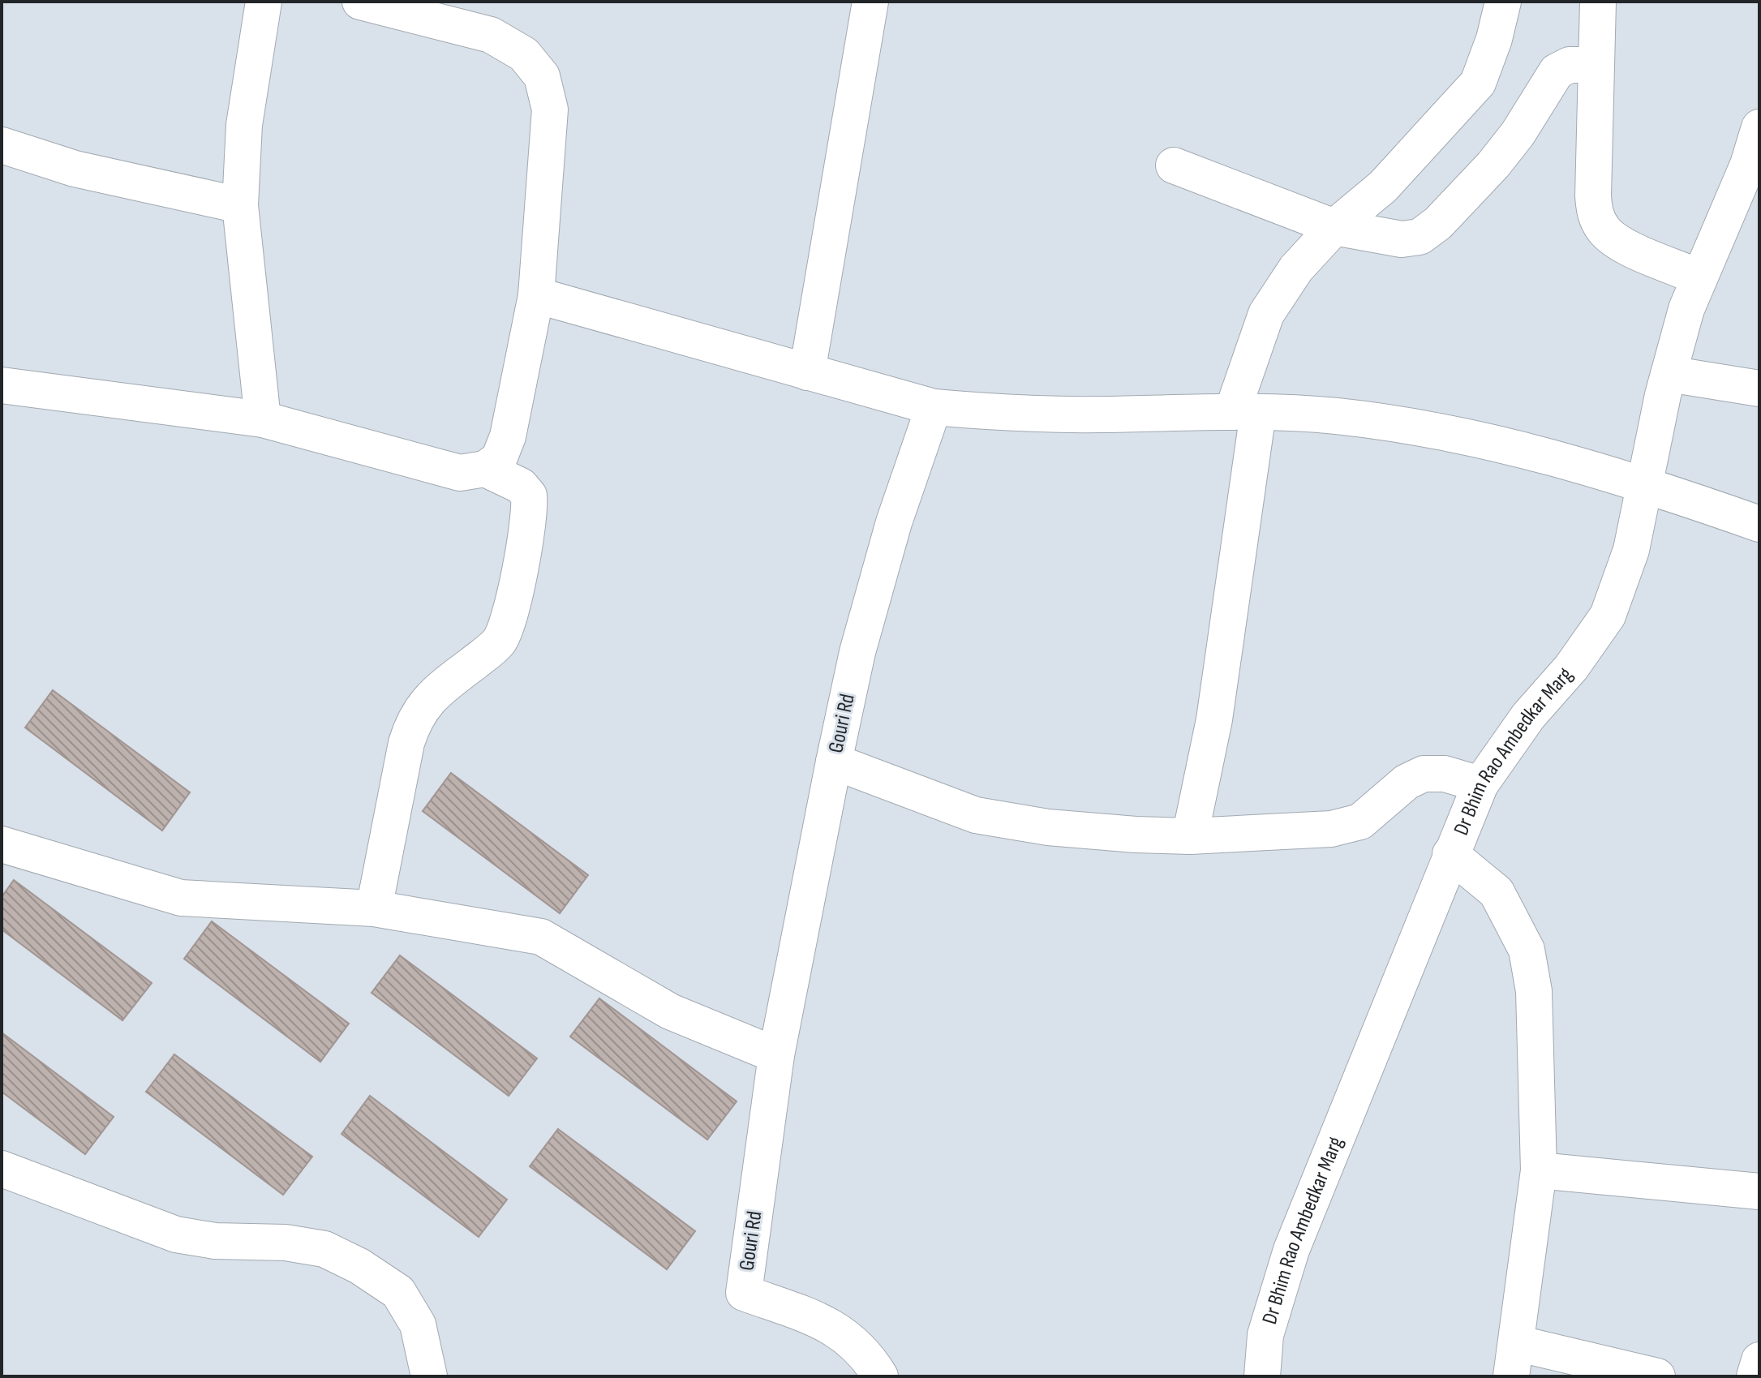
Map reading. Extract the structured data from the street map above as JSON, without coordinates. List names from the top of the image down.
{
  "streets": {
    "street": ["Gouri Rd", "Dr Bhim Rao Ambedkar Marg"]
  }
}
